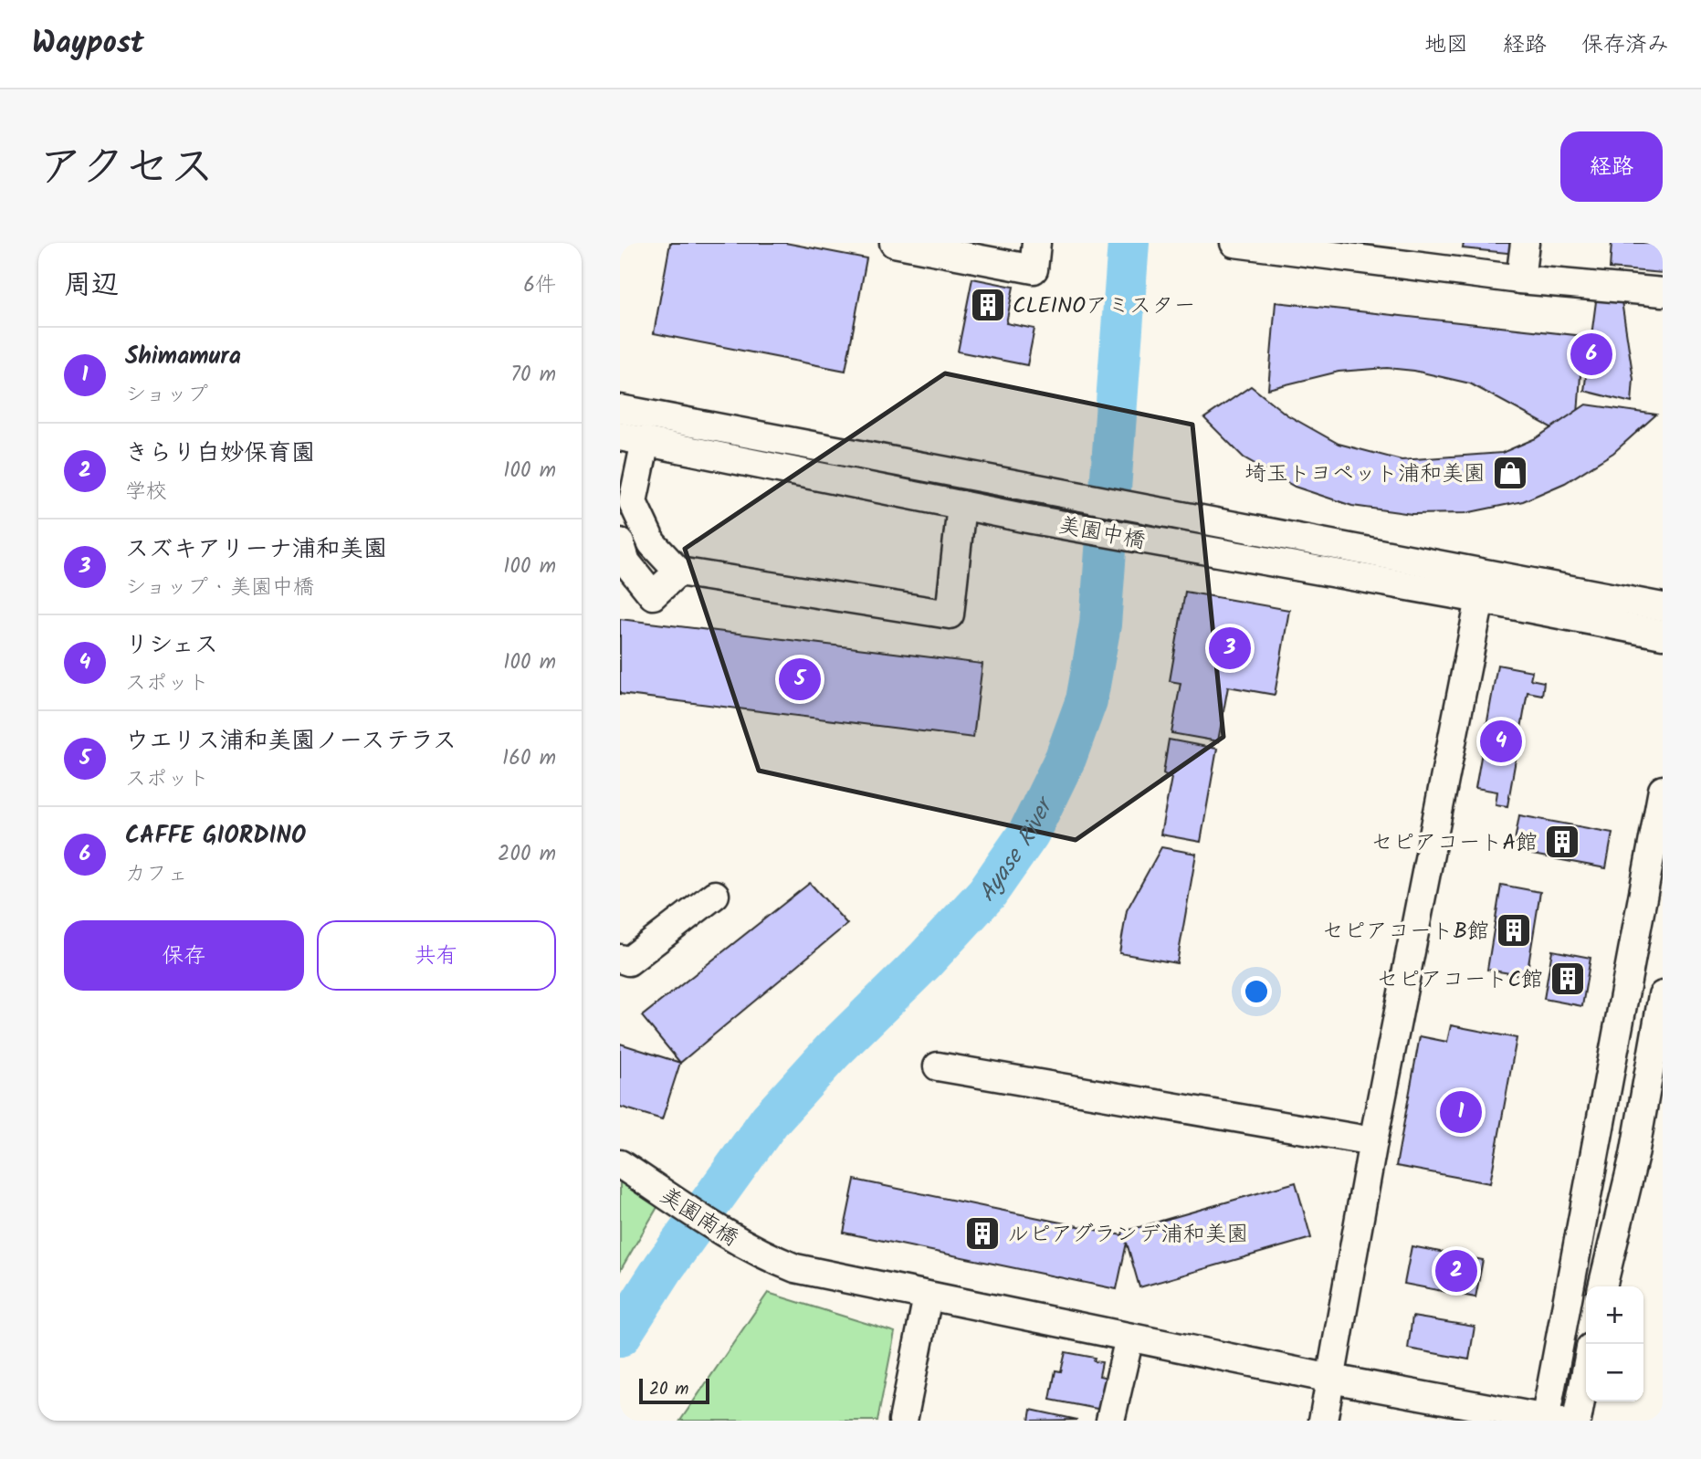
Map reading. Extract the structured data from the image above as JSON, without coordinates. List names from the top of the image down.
{
  "streets": {
    "street": ["美園中橋", "美園南橋"]
  },
  "water": ["Ayase River"],
  "places": {
    "building": [
      "CLEINOアミスター",
      "セピアコートA館",
      "セピアコートB館",
      "セピアコートC館",
      "ルピアグランデ浦和美園"
    ],
    "shop": ["埼玉トヨペット浦和美園"]
  },
  "scale_bar": "20 m",
  "page": {
    "header": "Waypost",
    "nav": ["地図", "経路", "保存済み"],
    "title": "アクセス",
    "buttons": [
      "経路",
      ["保存", "共有"]
    ],
    "heading": ["周辺", "6件"],
    "list": [
      {
        "mark": "1",
        "name": "Shimamura",
        "note": "ショップ",
        "value": "70 m"
      },
      {
        "mark": "2",
        "name": "きらり白妙保育園",
        "note": "学校",
        "value": "100 m"
      },
      {
        "mark": "3",
        "name": "スズキアリーナ浦和美園",
        "note": "ショップ · 美園中橋",
        "value": "100 m"
      },
      {
        "mark": "4",
        "name": "リシェス",
        "note": "スポット",
        "value": "100 m"
      },
      {
        "mark": "5",
        "name": "ウエリス浦和美園ノーステラス",
        "note": "スポット",
        "value": "160 m"
      },
      {
        "mark": "6",
        "name": "CAFFE GIORDINO",
        "note": "カフェ",
        "value": "200 m"
      }
    ],
    "pins": [
      "6",
      "3",
      "5",
      "4",
      "1",
      "2"
    ],
    "map_buttons": ["+", "−"],
    "scale": "20 m"
  }
}
